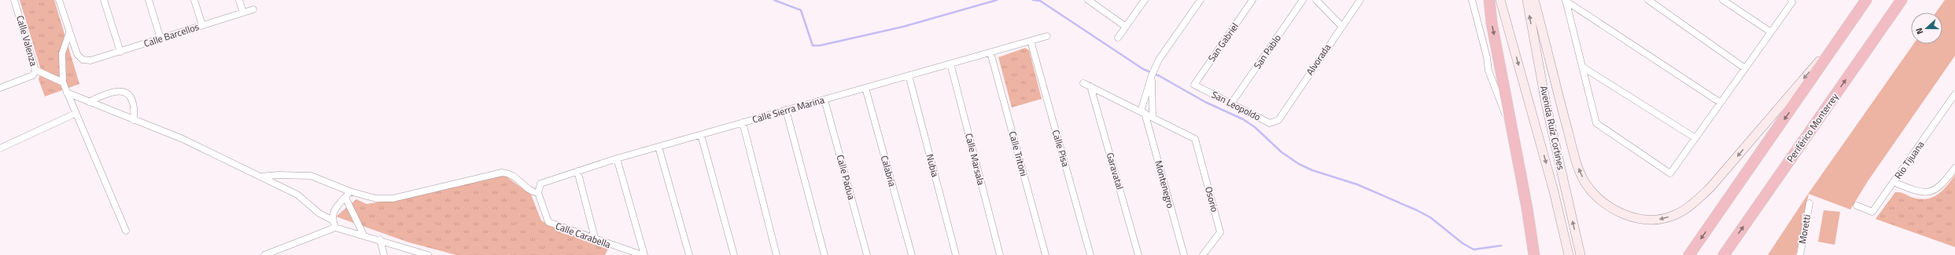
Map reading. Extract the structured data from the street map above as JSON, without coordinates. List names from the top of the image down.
{
  "streets": {
    "highway": ["Periférico Monterrey"],
    "main road": ["Avenida Ruíz Cortines"],
    "street": [
      "Calle Barcellos",
      "Calle Valenza",
      "San Gabriel",
      "San Pablo",
      "Alvorada",
      "San Leopoldo",
      "Calle Sierra Marina",
      "Calle Pisa",
      "Calle Tritoni",
      "Calle Marsala",
      "Rio Tijuana",
      "Nubia",
      "Calabria",
      "Garavatal",
      "Calle Padua",
      "Montenegro",
      "Osorio",
      "Moretti",
      "Calle Carabella"
    ]
  },
  "crossings": [
    ["San Gabriel", "San Leopoldo"],
    ["San Pablo", "San Leopoldo"],
    ["Alvorada", "San Leopoldo"],
    ["Calle Sierra Marina", "Calle Pisa"],
    ["Calle Sierra Marina", "Calle Tritoni"],
    ["Calle Sierra Marina", "Calle Marsala"],
    ["Calle Sierra Marina", "Nubia"],
    ["Calle Sierra Marina", "Calabria"],
    ["Calle Sierra Marina", "Calle Padua"],
    ["Calle Sierra Marina", "Calle Carabella"]
  ],
  "north": "left"
}
